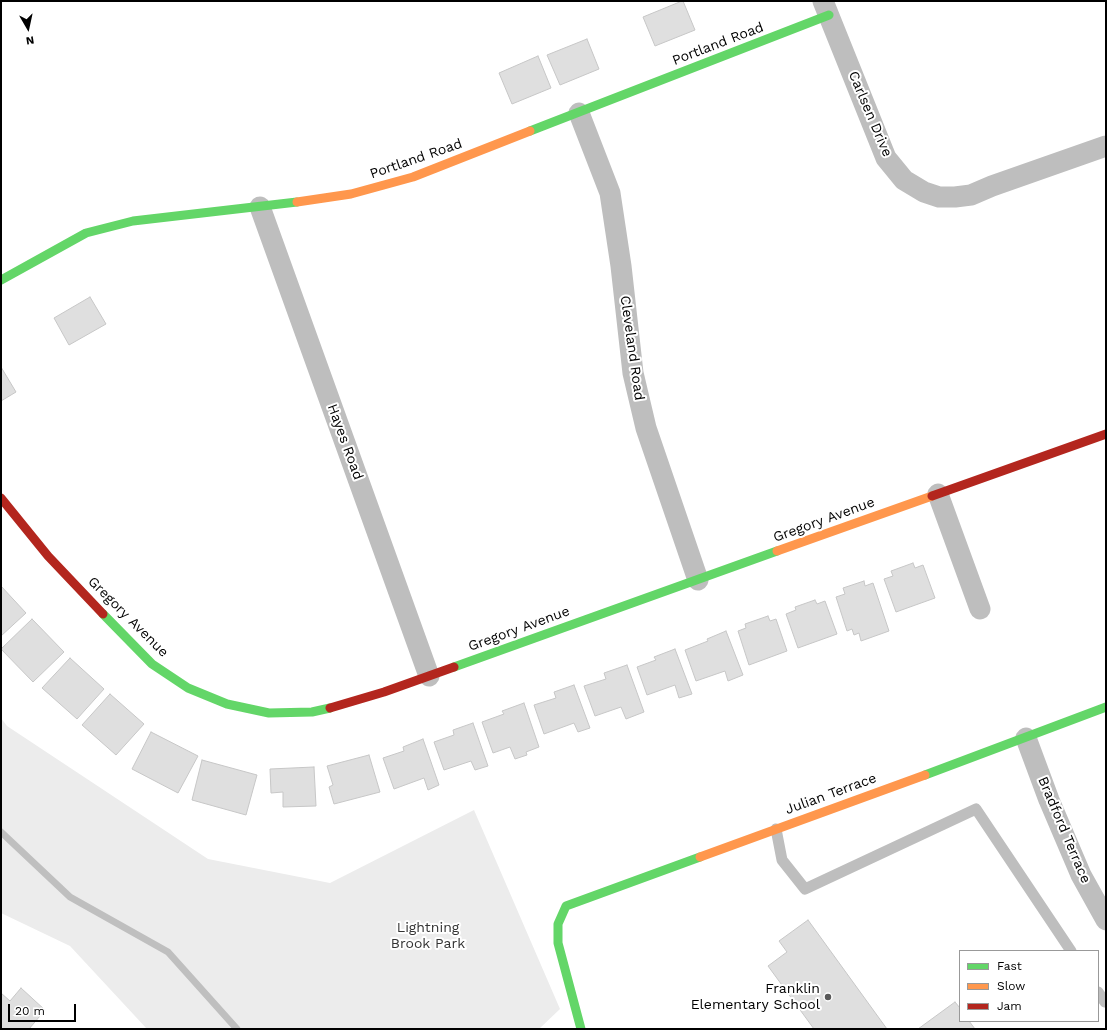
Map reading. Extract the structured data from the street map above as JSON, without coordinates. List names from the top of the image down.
{
  "streets": {
    "street": [
      "Portland Road",
      "Carlsen Drive",
      "Cleveland Road",
      "Hayes Road",
      "Gregory Avenue",
      "Julian Terrace",
      "Bradford Terrace"
    ]
  },
  "crossings": [
    ["Portland Road", "Carlsen Drive"],
    ["Portland Road", "Cleveland Road"],
    ["Portland Road", "Hayes Road"],
    ["Cleveland Road", "Gregory Avenue"],
    ["Hayes Road", "Gregory Avenue"],
    ["Julian Terrace", "Bradford Terrace"]
  ],
  "parks": ["Lightning Brook Park"],
  "places": ["Franklin Elementary School"],
  "legend": ["Fast", "Slow", "Jam"],
  "scale_bar": "20 m",
  "north": "bottom"
}
